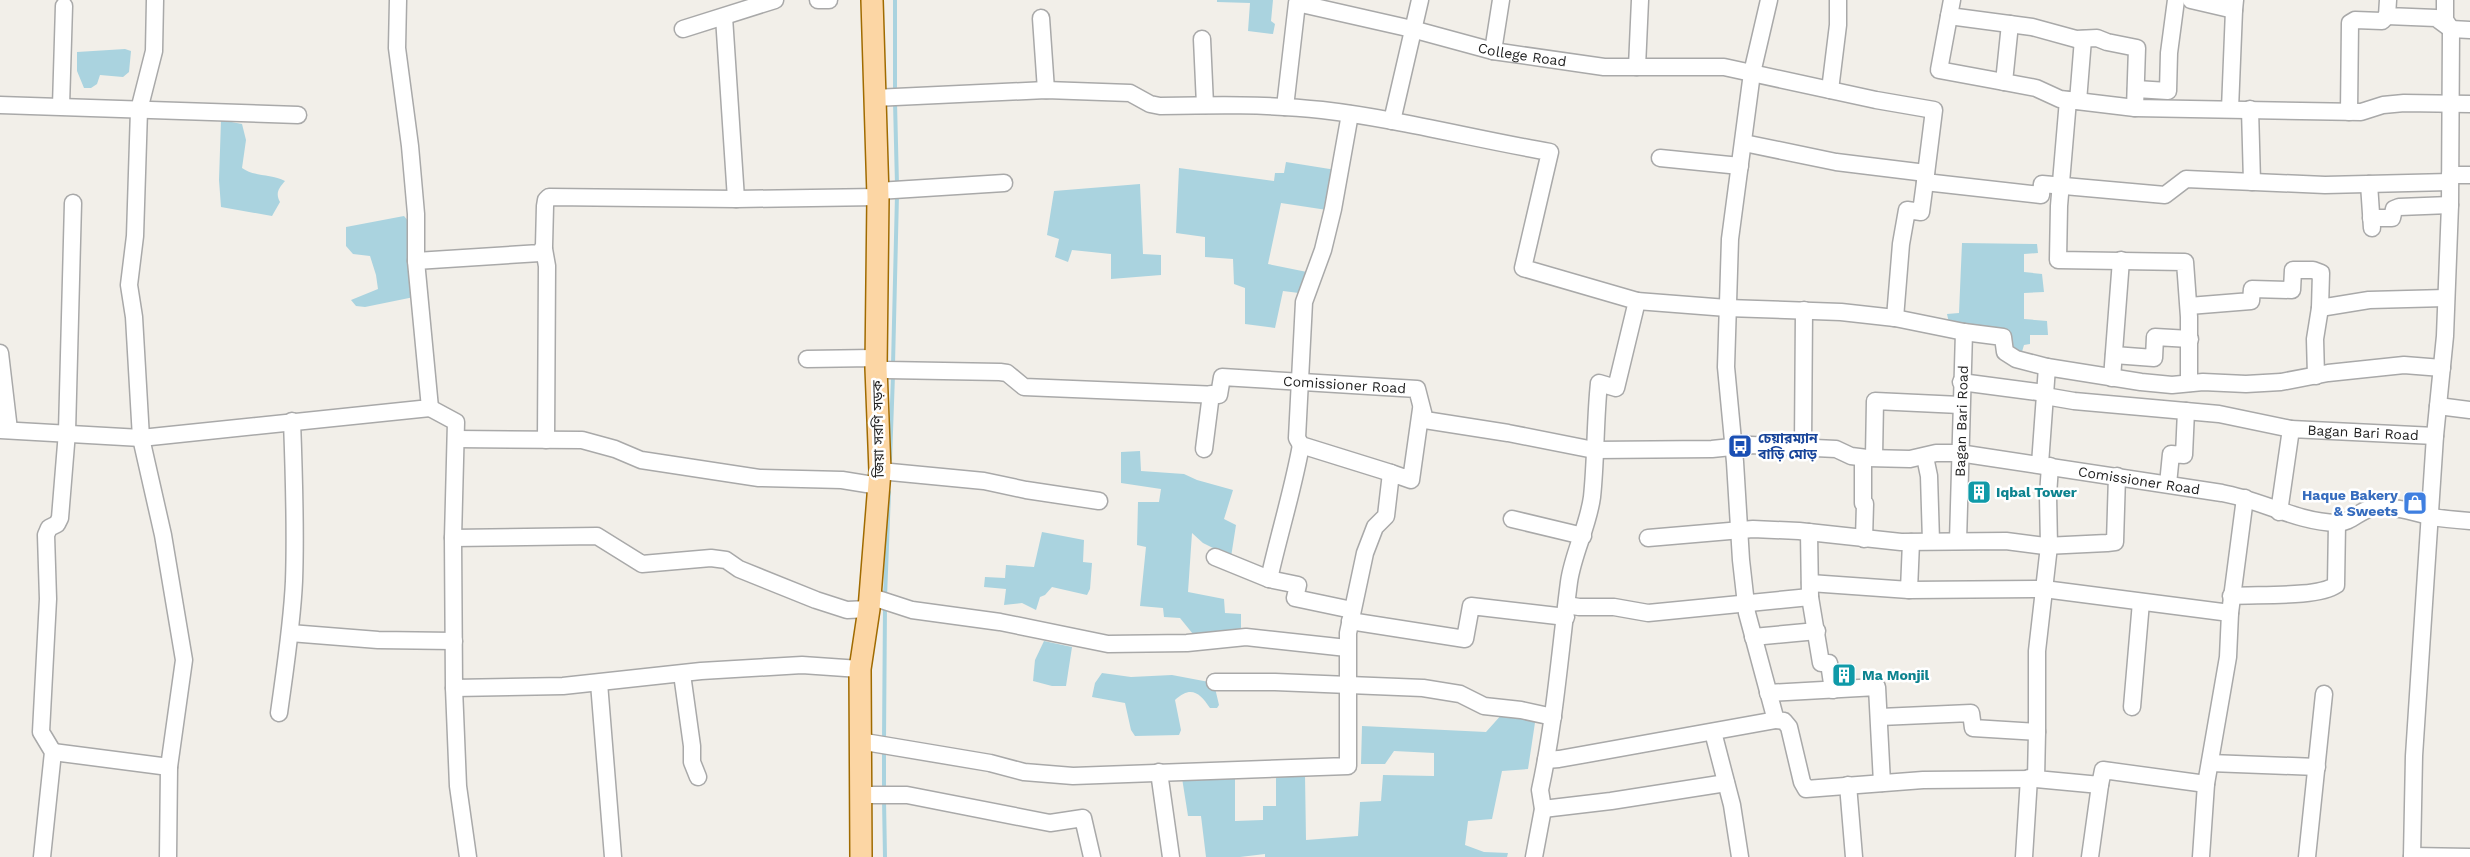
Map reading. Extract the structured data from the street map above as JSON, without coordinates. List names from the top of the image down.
{
  "streets": {
    "main road": ["জিয়া সরণি সড়ক"],
    "street": ["College Road", "Comissioner Road", "Bagan Bari Road"]
  },
  "crossings": [
    ["Comissioner Road", "Bagan Bari Road"]
  ],
  "places": {
    "bus stop": ["চেয়ারম্যান বাড়ি মোড়"],
    "building": ["Iqbal Tower", "Ma Monjil"],
    "shop": ["Haque Bakery & Sweets"]
  }
}
